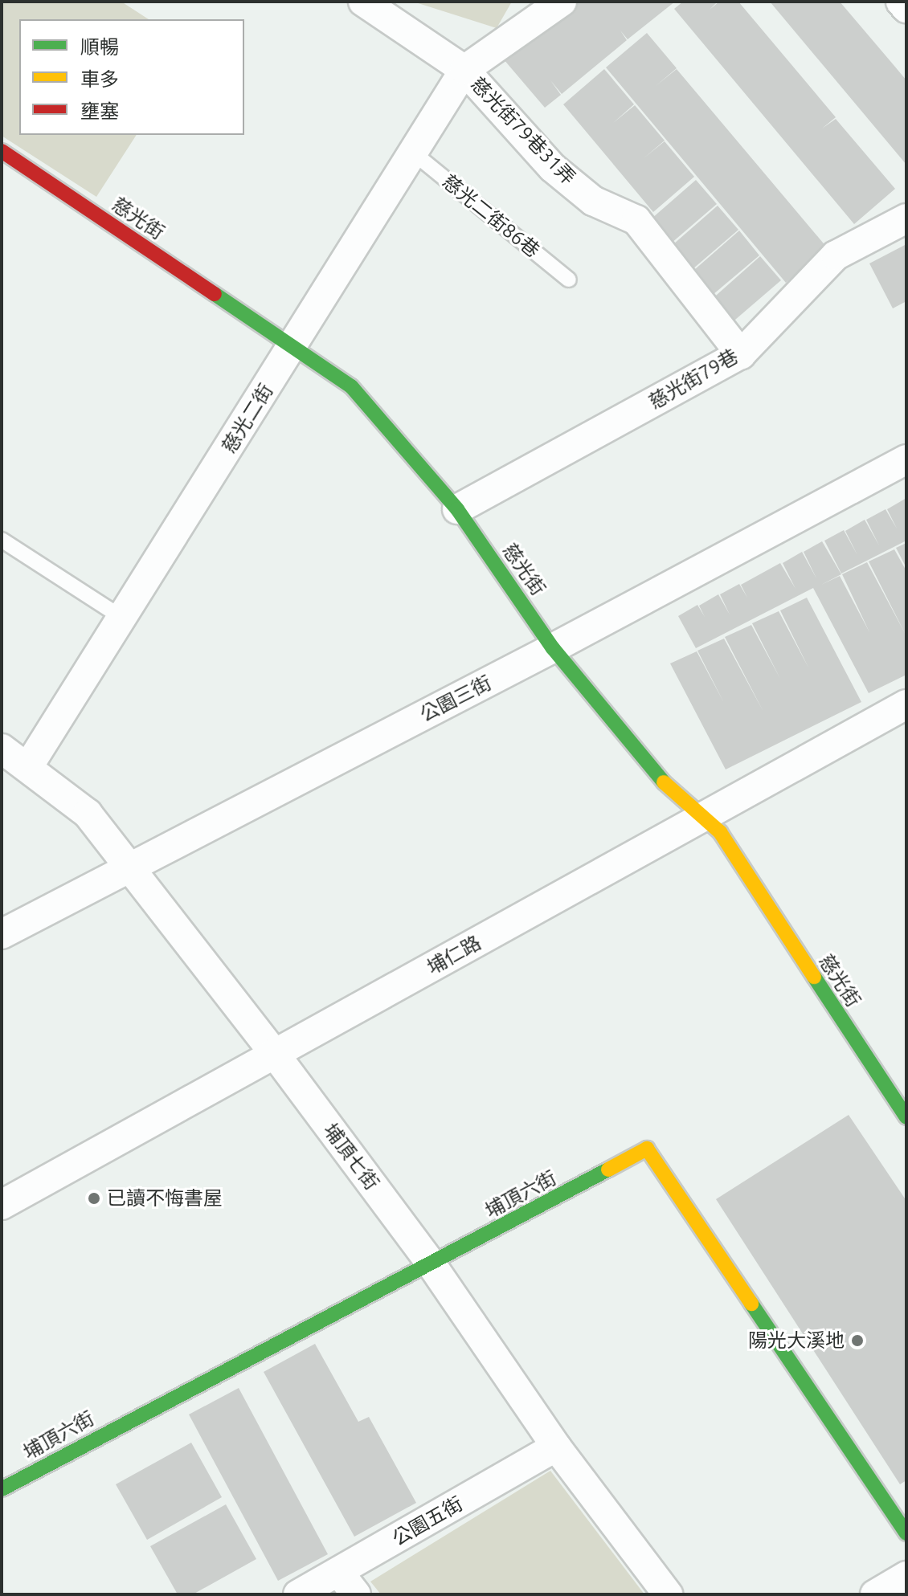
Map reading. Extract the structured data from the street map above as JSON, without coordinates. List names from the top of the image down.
{
  "streets": {
    "street": [
      "慈光街79巷31弄",
      "慈光街",
      "慈光街79巷",
      "慈光二街",
      "公園三街",
      "埔仁路",
      "埔頂七街",
      "埔頂六街",
      "公園五街"
    ],
    "lane": ["慈光二街86巷"]
  },
  "crossings": [
    ["慈光街79巷31弄", "慈光街79巷"],
    ["慈光街79巷31弄", "慈光二街"],
    ["慈光二街86巷", "慈光二街"],
    ["慈光街", "慈光街79巷"],
    ["慈光街", "慈光二街"],
    ["慈光街", "公園三街"],
    ["慈光街", "埔仁路"],
    ["慈光二街", "埔頂七街"],
    ["公園三街", "埔頂七街"],
    ["埔仁路", "埔頂七街"],
    ["埔頂七街", "埔頂六街"],
    ["埔頂七街", "公園五街"]
  ],
  "places": ["已讀不悔書屋", "陽光大溪地"],
  "legend": ["順暢", "車多", "壅塞"]
}
